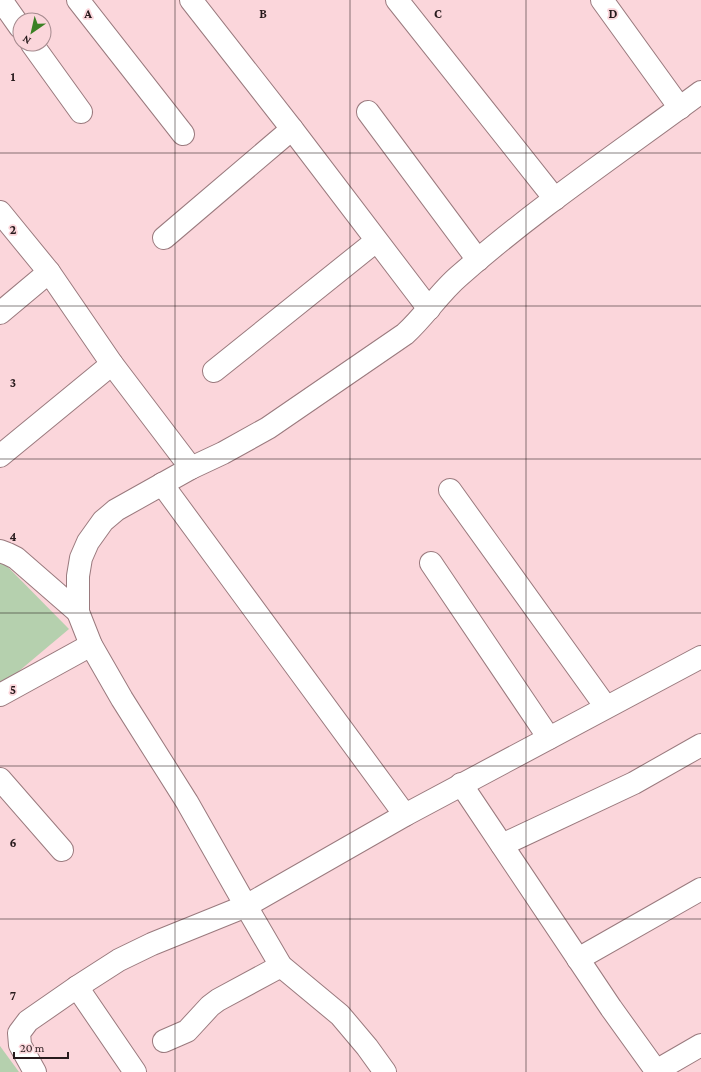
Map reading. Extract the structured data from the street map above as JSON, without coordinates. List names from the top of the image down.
{
  "scale_bar": "20 m",
  "north": "bottom left",
  "grid": {
    "columns": [
      "A",
      "B",
      "C",
      "D"
    ],
    "rows": [
      "1",
      "2",
      "3",
      "4",
      "5",
      "6",
      "7"
    ]
  }
}
